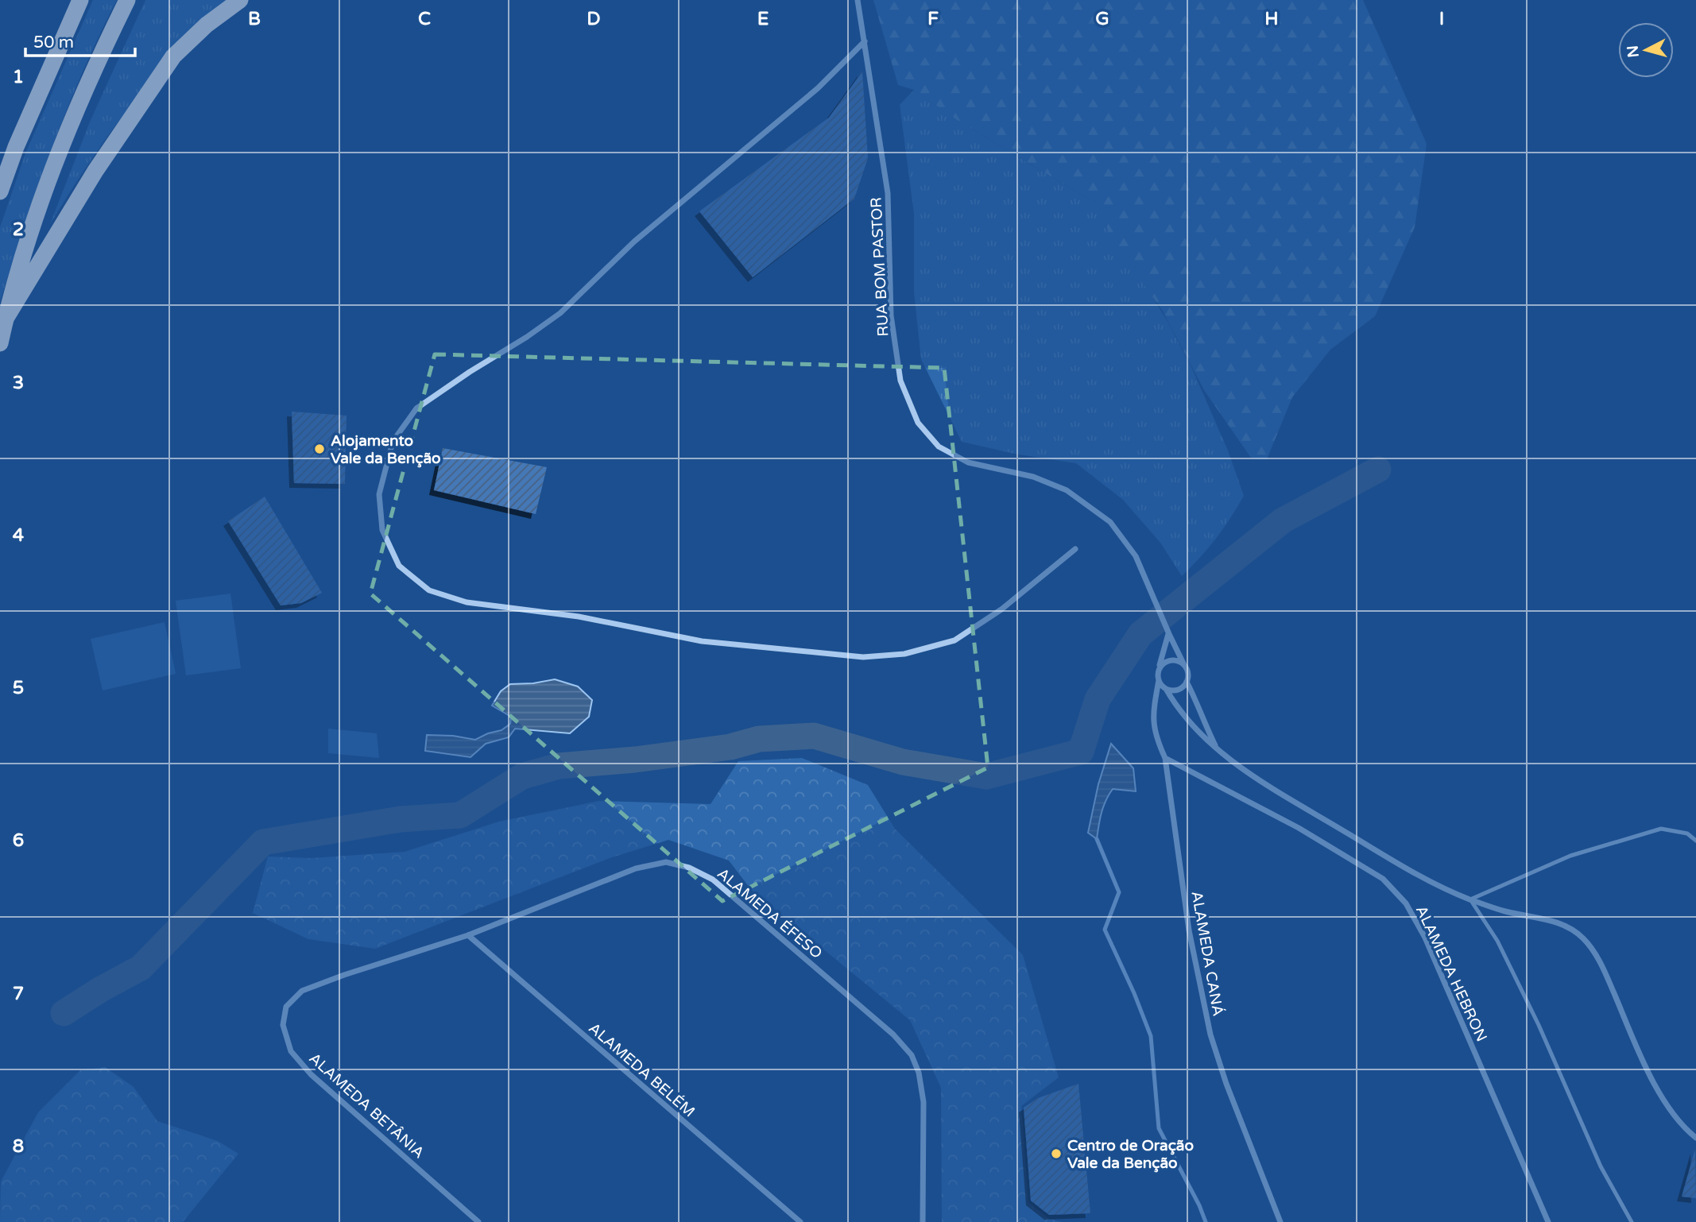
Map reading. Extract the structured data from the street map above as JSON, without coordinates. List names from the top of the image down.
{
  "streets": {
    "street": [
      "RUA BOM PASTOR",
      "ALAMEDA ÉFESO",
      "ALAMEDA CANÁ",
      "ALAMEDA HEBRON",
      "ALAMEDA BELÉM",
      "ALAMEDA BETÂNIA"
    ]
  },
  "crossings": [
    ["ALAMEDA ÉFESO", "ALAMEDA BELÉM"],
    ["ALAMEDA ÉFESO", "ALAMEDA BETÂNIA"],
    ["ALAMEDA CANÁ", "ALAMEDA HEBRON"]
  ],
  "places": ["Alojamento Vale da Benção", "Centro de Oração Vale da Benção"],
  "scale_bar": "50 m",
  "north": "left",
  "grid": {
    "columns": [
      "B",
      "C",
      "D",
      "E",
      "F",
      "G",
      "H",
      "I"
    ],
    "rows": [
      "1",
      "2",
      "3",
      "4",
      "5",
      "6",
      "7",
      "8"
    ]
  }
}
